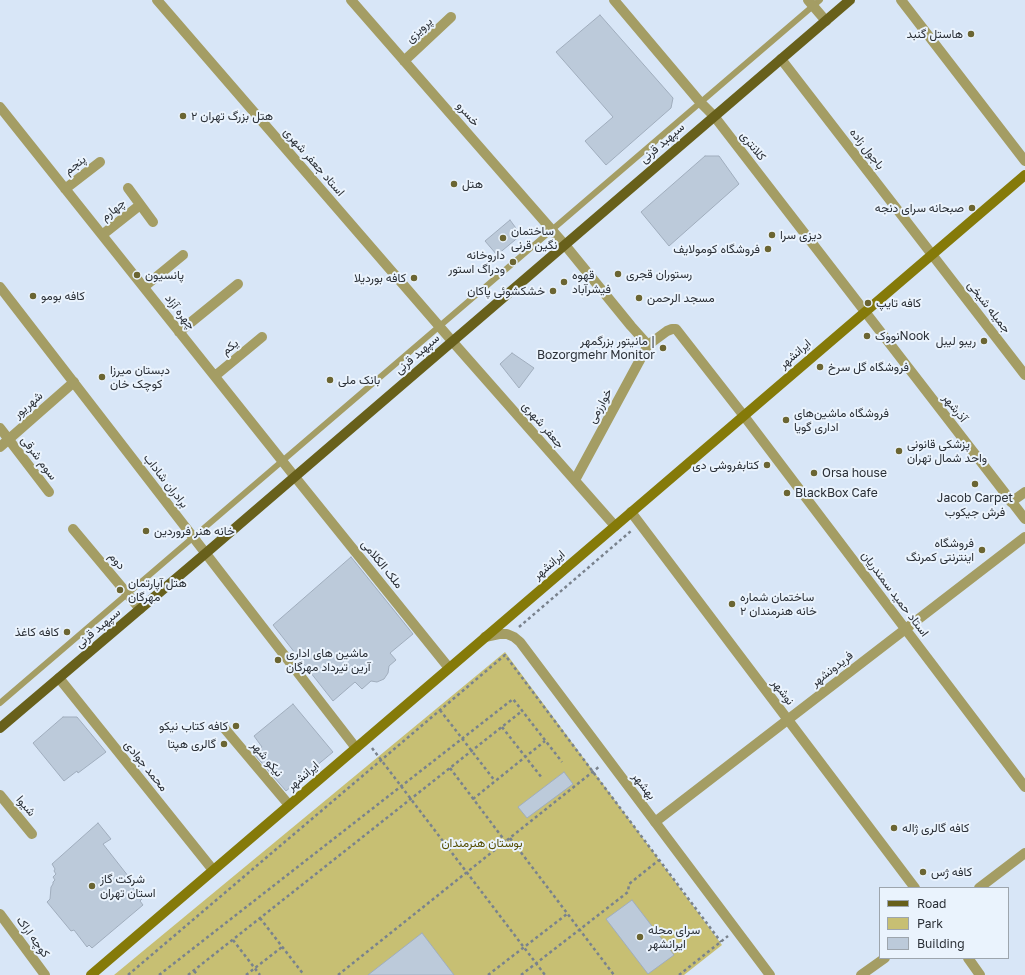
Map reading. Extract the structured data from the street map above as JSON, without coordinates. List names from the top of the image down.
{
  "streets": {
    "main road": ["سپهبد قرنی", "ایرانشهر"],
    "street": [
      "پرویزی",
      "خسرو",
      "کلانتری",
      "باجول زاده",
      "استاد جعفر شهری",
      "پنجم",
      "چهارم",
      "جمیله شیخی",
      "چهره آزاد",
      "یکم",
      "شهریور",
      "خوارزمی",
      "آذرشهر",
      "جعفر شهری",
      "سوم شرقی",
      "برادران شاداب",
      "دوم",
      "ملک الکلامی",
      "استاد حمید سمندریان",
      "فریدونشهر",
      "نوشهر",
      "نیکو شهر",
      "محمد جوادی",
      "بهشهر",
      "شیوا",
      "کوچه اراک"
    ]
  },
  "crossings": [
    ["پرویزی", "خسرو"],
    ["خسرو", "سپهبد قرنی"],
    ["خسرو", "خوارزمی"],
    ["خسرو", "استاد حمید سمندریان"],
    ["سپهبد قرنی", "کلانتری"],
    ["سپهبد قرنی", "باجول زاده"],
    ["سپهبد قرنی", "استاد جعفر شهری"],
    ["سپهبد قرنی", "چهره آزاد"],
    ["سپهبد قرنی", "جعفر شهری"],
    ["سپهبد قرنی", "برادران شاداب"],
    ["سپهبد قرنی", "دوم"],
    ["سپهبد قرنی", "ملک الکلامی"],
    ["سپهبد قرنی", "محمد جوادی"],
    ["کلانتری", "ایرانشهر"],
    ["کلانتری", "آذرشهر"],
    ["باجول زاده", "جمیله شیخی"],
    ["باجول زاده", "ایرانشهر"],
    ["استاد جعفر شهری", "جعفر شهری"],
    ["پنجم", "چهره آزاد"],
    ["چهارم", "چهره آزاد"],
    ["جمیله شیخی", "ایرانشهر"],
    ["چهره آزاد", "یکم"],
    ["چهره آزاد", "ملک الکلامی"],
    ["ایرانشهر", "آذرشهر"],
    ["ایرانشهر", "جعفر شهری"],
    ["ایرانشهر", "برادران شاداب"],
    ["ایرانشهر", "ملک الکلامی"],
    ["ایرانشهر", "استاد حمید سمندریان"],
    ["ایرانشهر", "نوشهر"],
    ["ایرانشهر", "نیکو شهر"],
    ["ایرانشهر", "محمد جوادی"],
    ["شهریور", "سوم شرقی"],
    ["شهریور", "برادران شاداب"],
    ["خوارزمی", "جعفر شهری"],
    ["خوارزمی", "استاد حمید سمندریان"],
    ["استاد حمید سمندریان", "فریدونشهر"],
    ["فریدونشهر", "نوشهر"],
    ["فریدونشهر", "بهشهر"]
  ],
  "parks": ["بوستان هنرمندان"],
  "places": [
    "هاستل گنبد",
    "هتل بزرگ تهران ۲",
    "هتل",
    "صبحانه سرای دنجه",
    "دیزی سرا",
    "ساختمان نگین قرنی",
    "فروشگاه کومولایف",
    "داروخانه ودراگ استور",
    "رستوران قجری",
    "پانسیون",
    "کافه بوردیلا",
    "قهوه فیشرآباد",
    "خشکشوئی پاکان",
    "کافه بومو",
    "مسجد الرحمن",
    "کافه تایپ",
    "نووکNook",
    "ریبو لیبل",
    "مانیتور بزرگمهر | Bozorgmehr Monitor",
    "فروشگاه گل سرخ",
    "دبستان میرزا کوچک خان",
    "بانک ملی",
    "فروشگاه ماشین‌های اداری گویا",
    "پزشکی قانونی واحد شمال تهران",
    "کتابفروشی دی",
    "Orsa house",
    "Jacob Carpet فرش جیکوب",
    "BlackBox Cafe",
    "خانه هنر فروردین",
    "فروشگاه اینترنتی کمرنگ",
    "هتل آپارتمان مهرگان",
    "ساختمان شماره ۲ خانه هنرمندان",
    "کافه کاغذ",
    "ماشین های اداری آرین تیرداد مهرگان",
    "کافه کتاب نیکو",
    "گالری هپتا",
    "کافه گالری ژاله",
    "کافه ژس",
    "شرکت گاز استان تهران",
    "سرای محله ایرانشهر"
  ],
  "legend": ["Road", "Park", "Building"]
}
